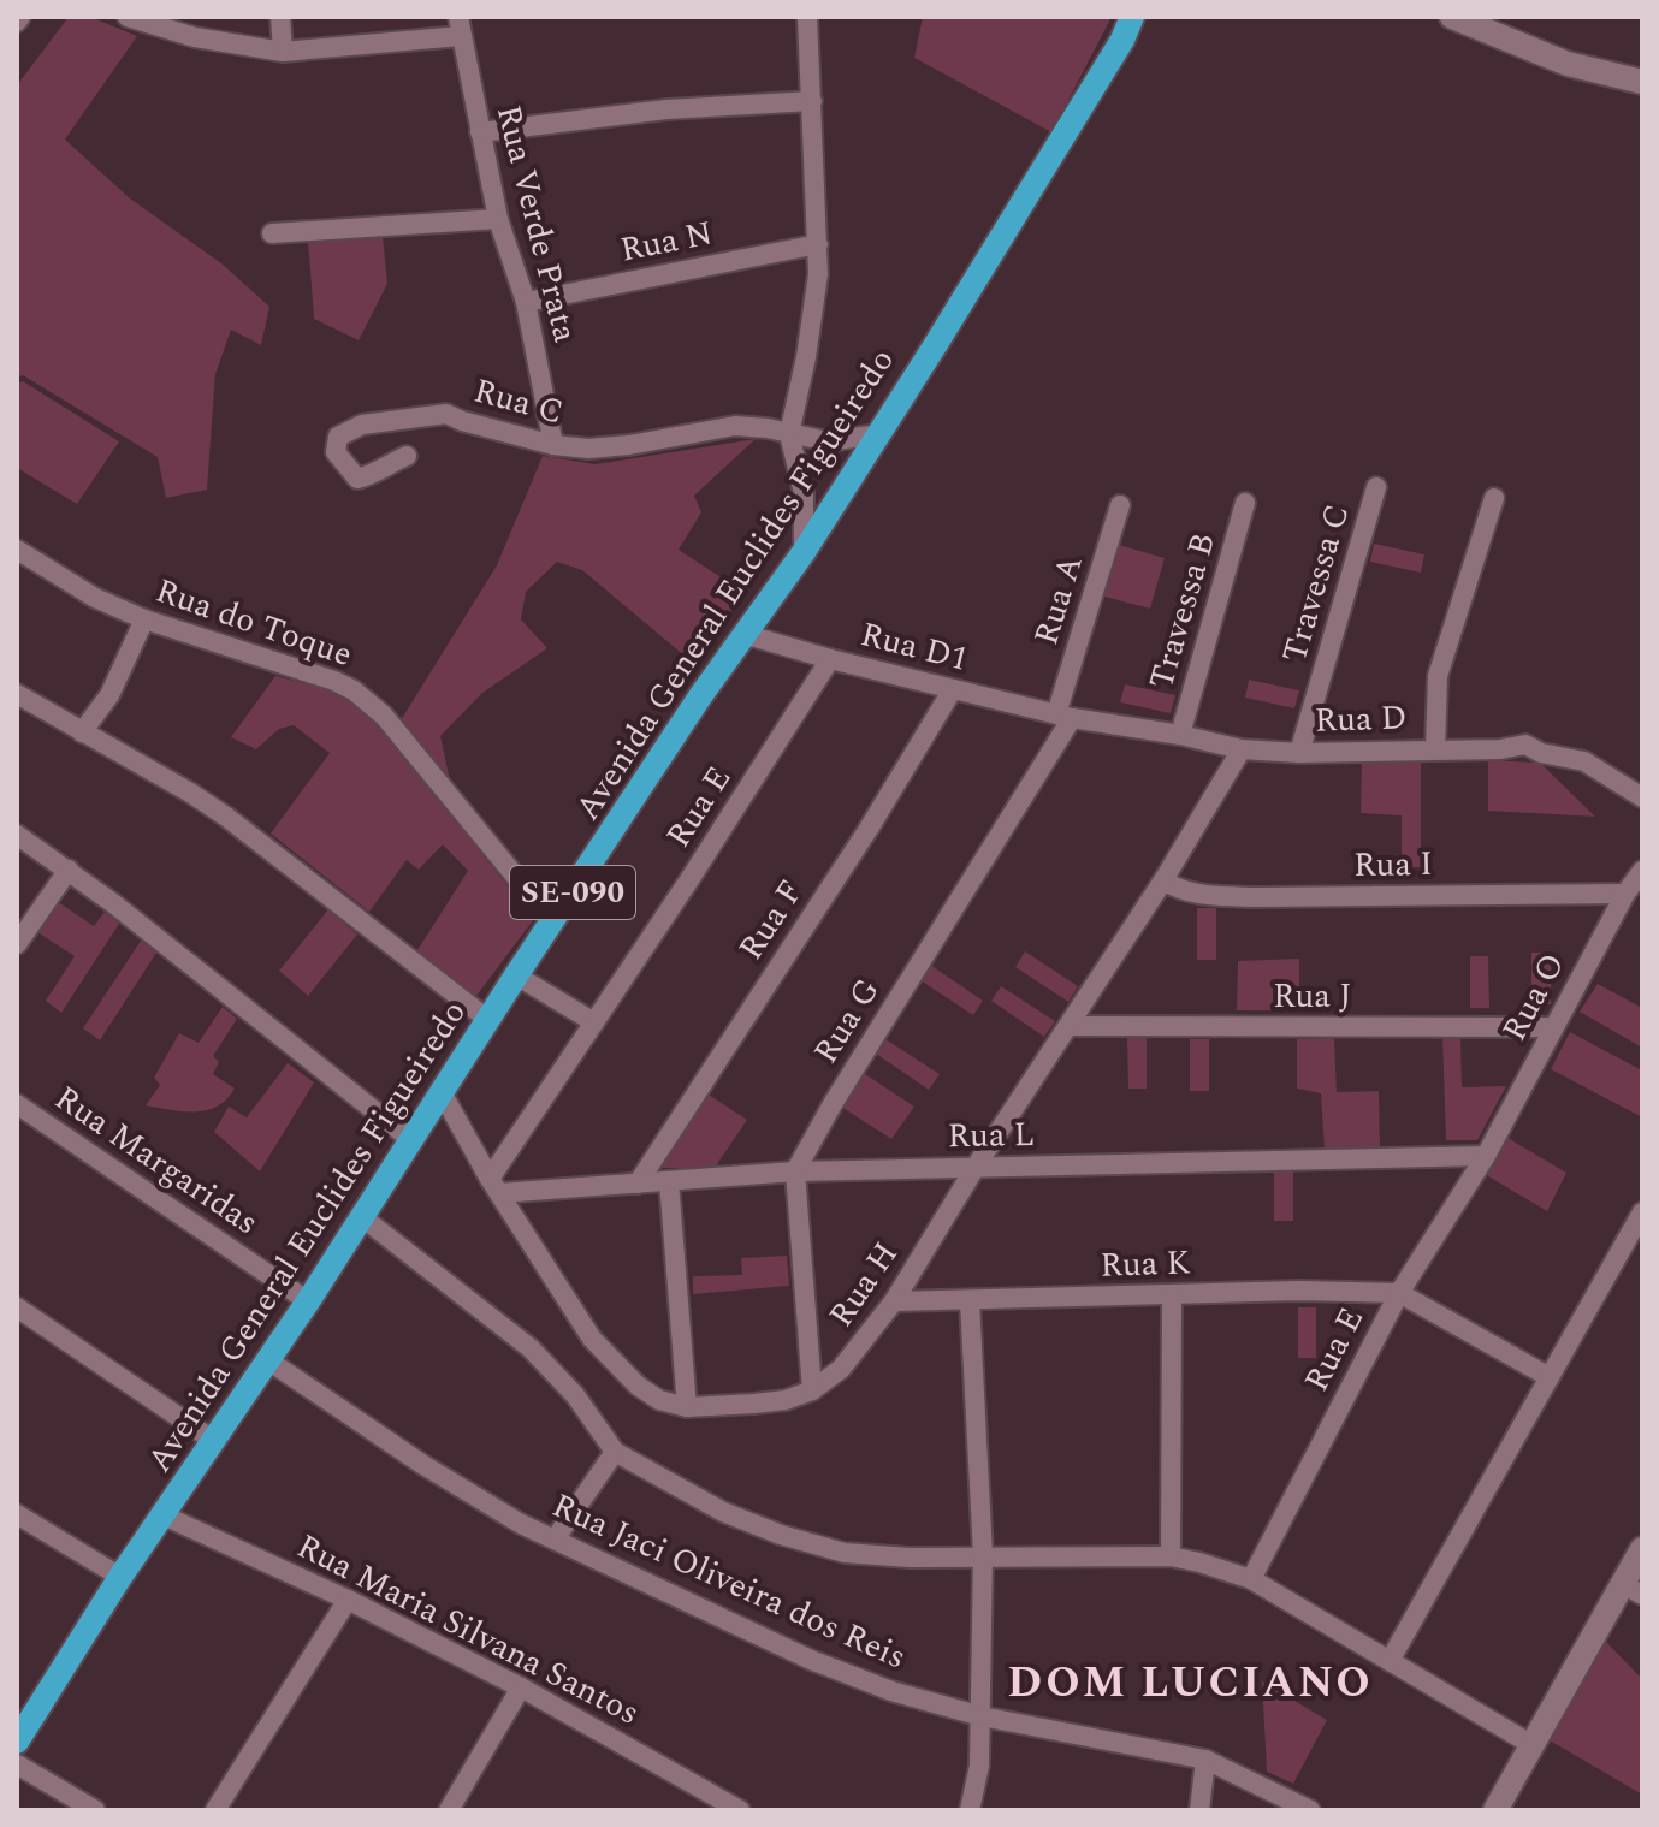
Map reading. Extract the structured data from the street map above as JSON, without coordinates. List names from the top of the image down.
{
  "streets": {
    "main road": ["Avenida General Euclides Figueiredo", "SE-090"],
    "street": [
      "Rua Verde Prata",
      "Rua N",
      "Rua C",
      "Travessa C",
      "Rua A",
      "Travessa B",
      "Rua do Toque",
      "Rua D1",
      "Rua D",
      "Rua E",
      "Rua I",
      "Rua F",
      "Rua J",
      "Rua O",
      "Rua G",
      "Rua L",
      "Rua Margaridas",
      "Rua K",
      "Rua H",
      "Rua Jaci Oliveira dos Reis",
      "Rua Maria Silvana Santos"
    ]
  },
  "crossings": [
    ["Rua Verde Prata", "Rua N"],
    ["Rua Verde Prata", "Rua C"],
    ["Rua C", "Avenida General Euclides Figueiredo"],
    ["Travessa C", "Rua D"],
    ["Avenida General Euclides Figueiredo", "Rua do Toque"],
    ["Avenida General Euclides Figueiredo", "Rua D1"],
    ["Avenida General Euclides Figueiredo", "Rua Margaridas"],
    ["Avenida General Euclides Figueiredo", "Rua H"],
    ["Avenida General Euclides Figueiredo", "Rua Jaci Oliveira dos Reis"],
    ["Avenida General Euclides Figueiredo", "Rua Maria Silvana Santos"],
    ["Rua A", "Rua D1"],
    ["Rua A", "Rua D"],
    ["Rua A", "Rua G"],
    ["Travessa B", "Rua D"],
    ["Rua D1", "Rua D"],
    ["Rua D1", "Rua E"],
    ["Rua D1", "Rua F"],
    ["Rua D1", "Rua G"],
    ["Rua D", "Rua G"],
    ["Rua D", "Rua H"],
    ["Rua E", "Rua O"],
    ["Rua E", "Rua L"],
    ["Rua E", "Rua K"],
    ["Rua E", "Rua H"],
    ["Rua I", "Rua O"],
    ["Rua I", "Rua H"],
    ["Rua F", "Rua L"],
    ["Rua J", "Rua O"],
    ["Rua J", "Rua H"],
    ["Rua O", "Rua L"],
    ["Rua G", "Rua L"],
    ["Rua L", "Rua H"],
    ["Rua K", "Rua H"]
  ],
  "districts": ["DOM LUCIANO"]
}
